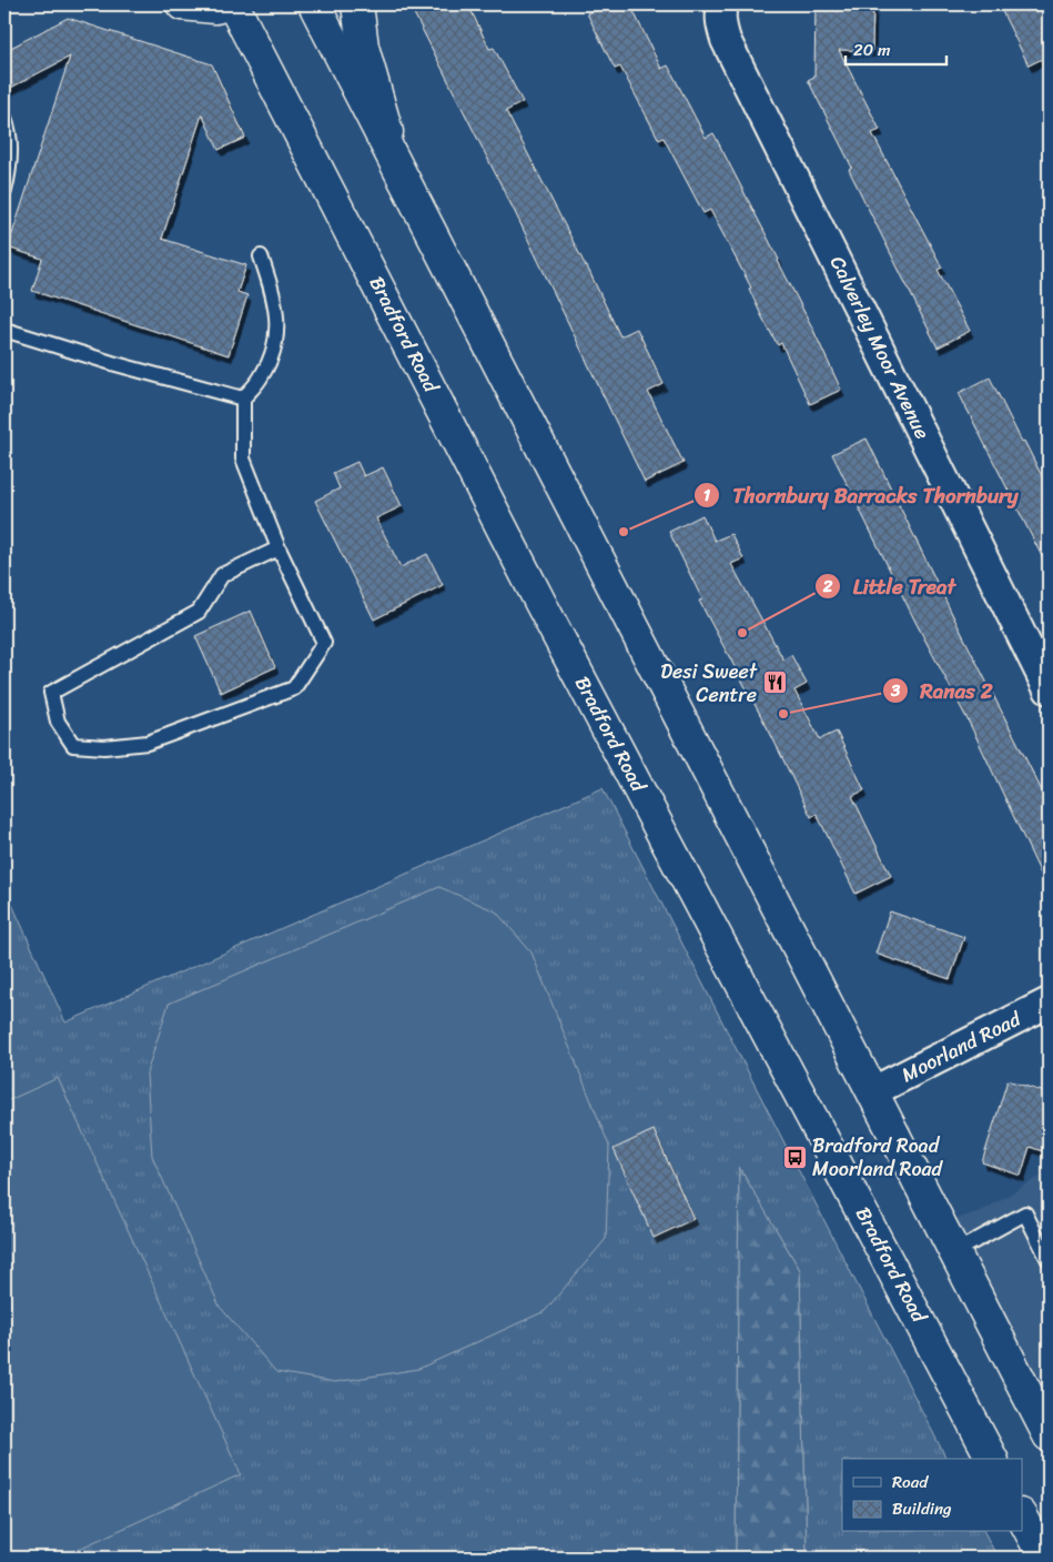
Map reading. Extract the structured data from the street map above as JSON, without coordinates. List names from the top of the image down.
{
  "streets": {
    "main road": ["Bradford Road"],
    "street": ["Calverley Moor Avenue", "Moorland Road"]
  },
  "places": {
    "other": ["Thornbury Barracks Thornbury", "Little Treat", "Ranas 2"],
    "restaurant": ["Desi Sweet Centre"],
    "bus stop": ["Bradford Road Moorland Road"]
  },
  "legend": ["Road", "Building"],
  "scale_bar": "20 m"
}
